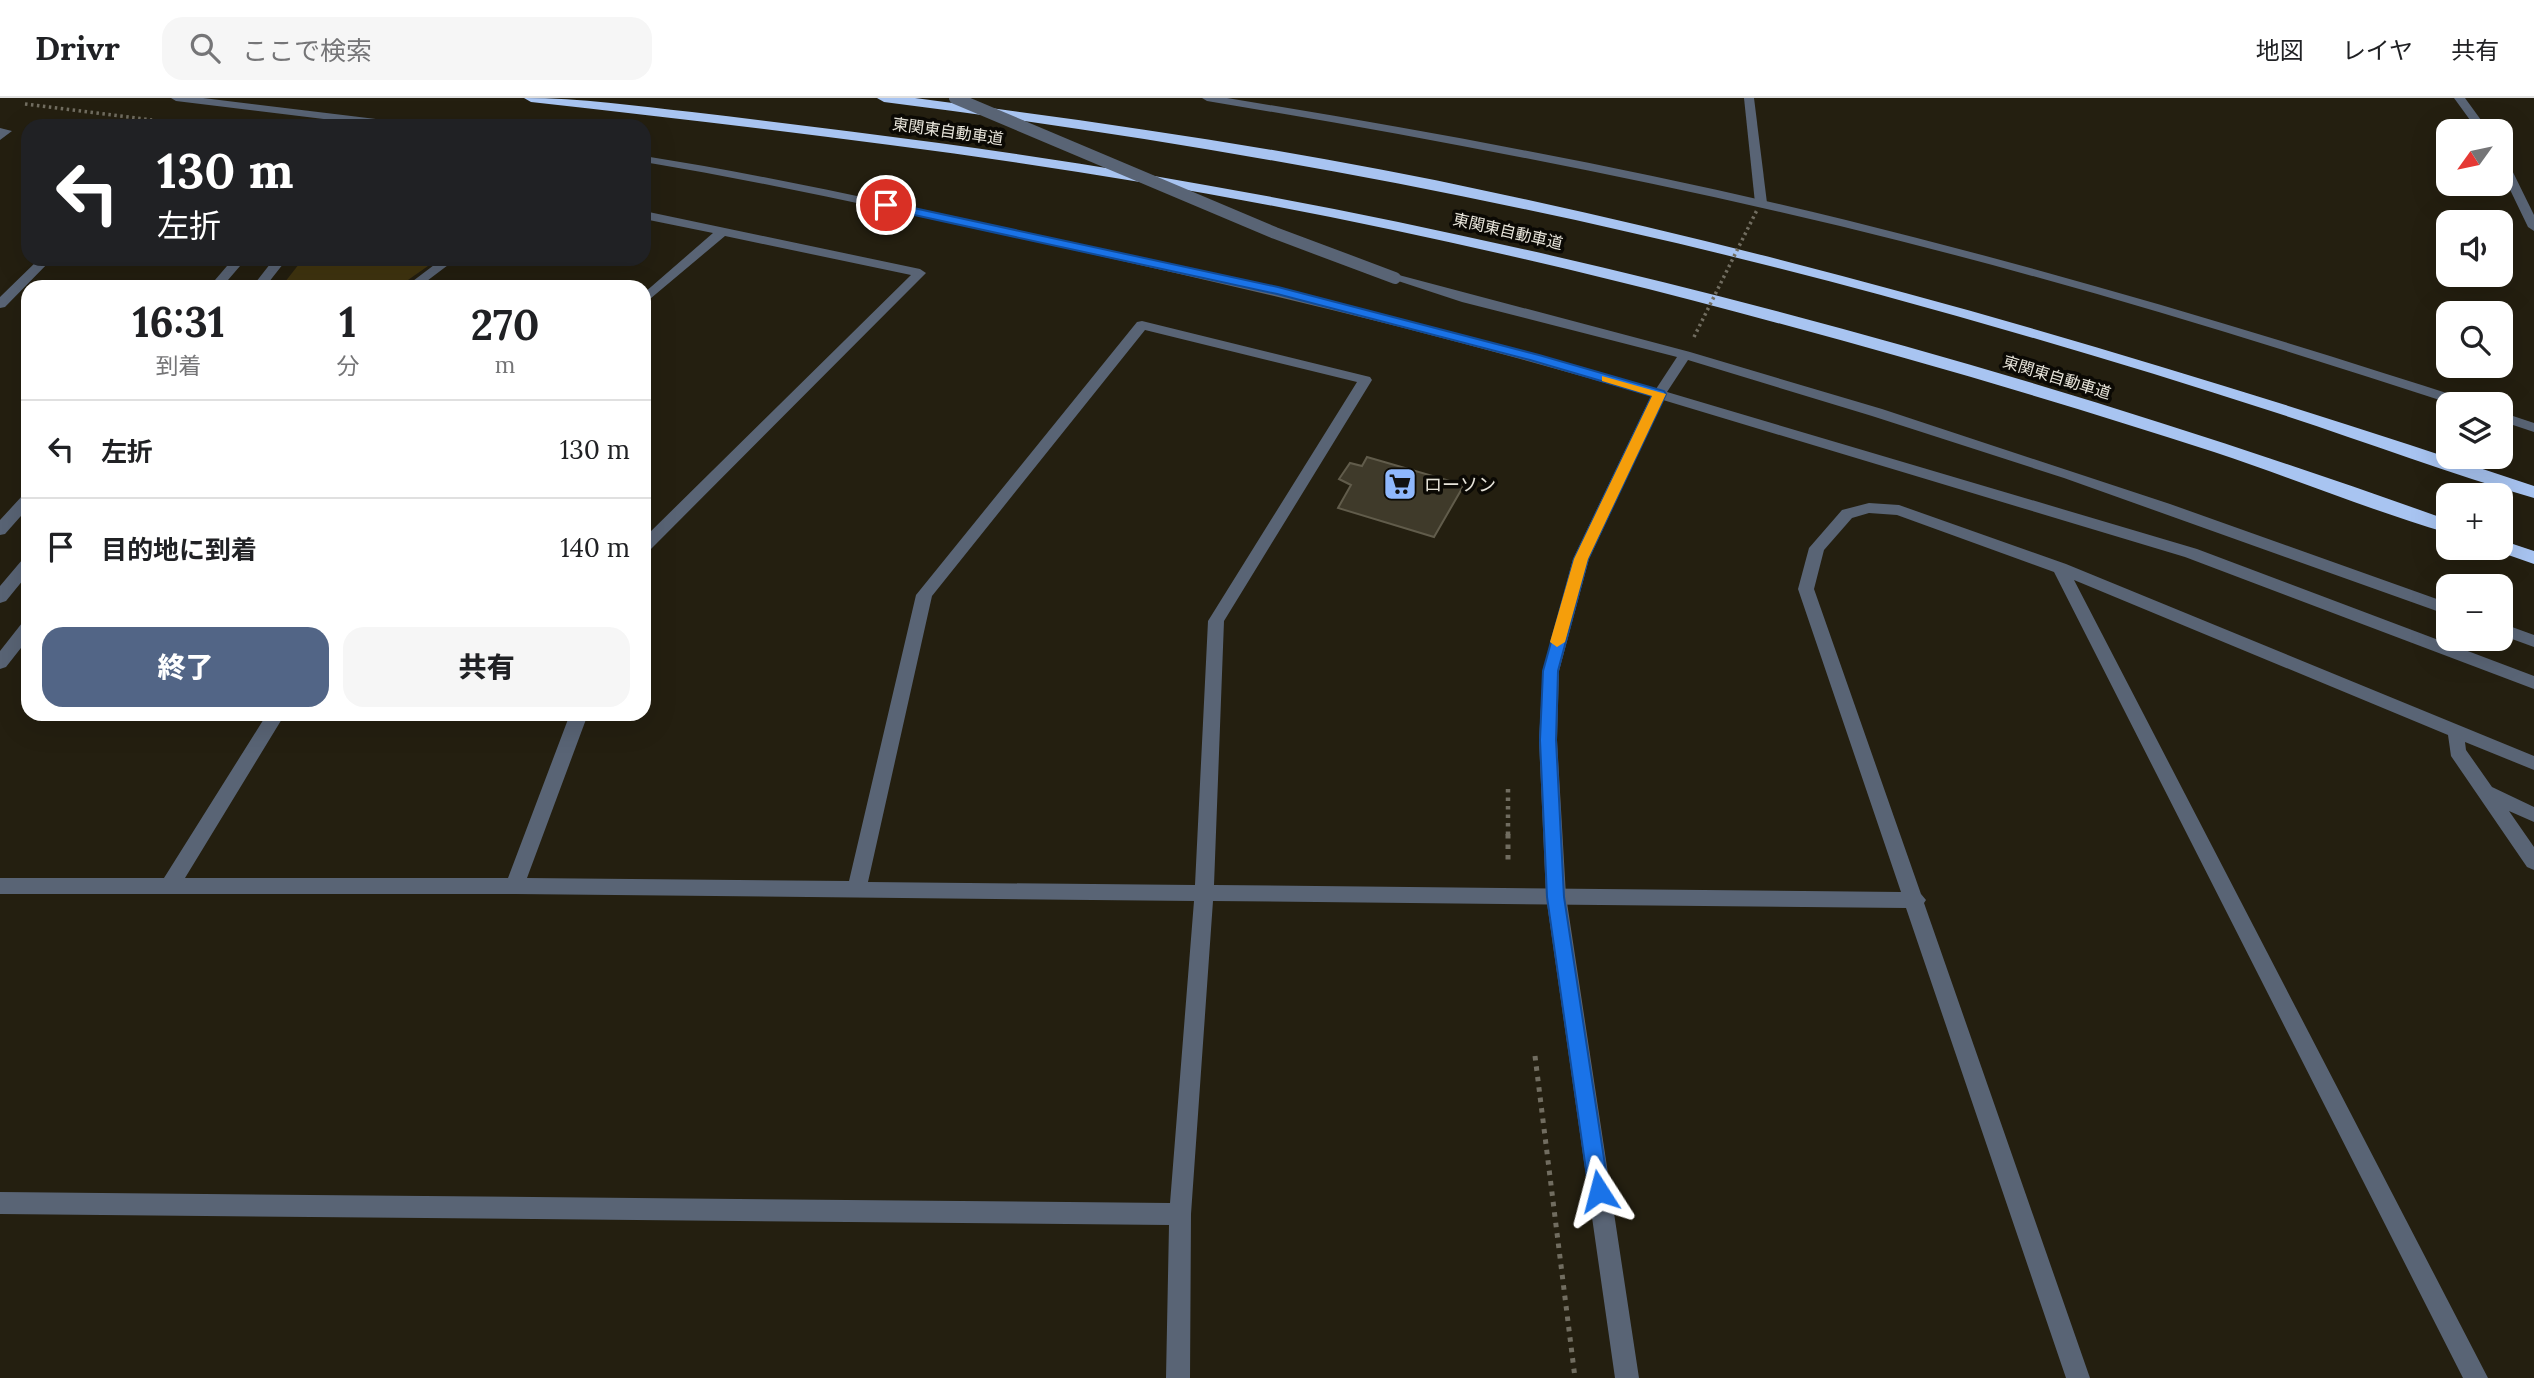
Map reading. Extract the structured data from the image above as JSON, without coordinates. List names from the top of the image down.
{
  "streets": {
    "highway": ["東関東自動車道"]
  },
  "places": {
    "supermarket": ["ローソン"]
  },
  "north": "bottom left",
  "page": {
    "header": "Drivr",
    "search": "ここで検索",
    "nav": ["地図", "レイヤ", "共有"],
    "map_buttons": ["+", "−"],
    "turn": ["130 m", "左折"],
    "eta": [
      "16:31",
      "到着",
      "1",
      "分",
      "270",
      "m"
    ],
    "list": [
      {
        "name": "左折",
        "value": "130 m"
      },
      {
        "name": "目的地に到着",
        "value": "140 m"
      }
    ],
    "buttons": ["終了", "共有"]
  }
}
